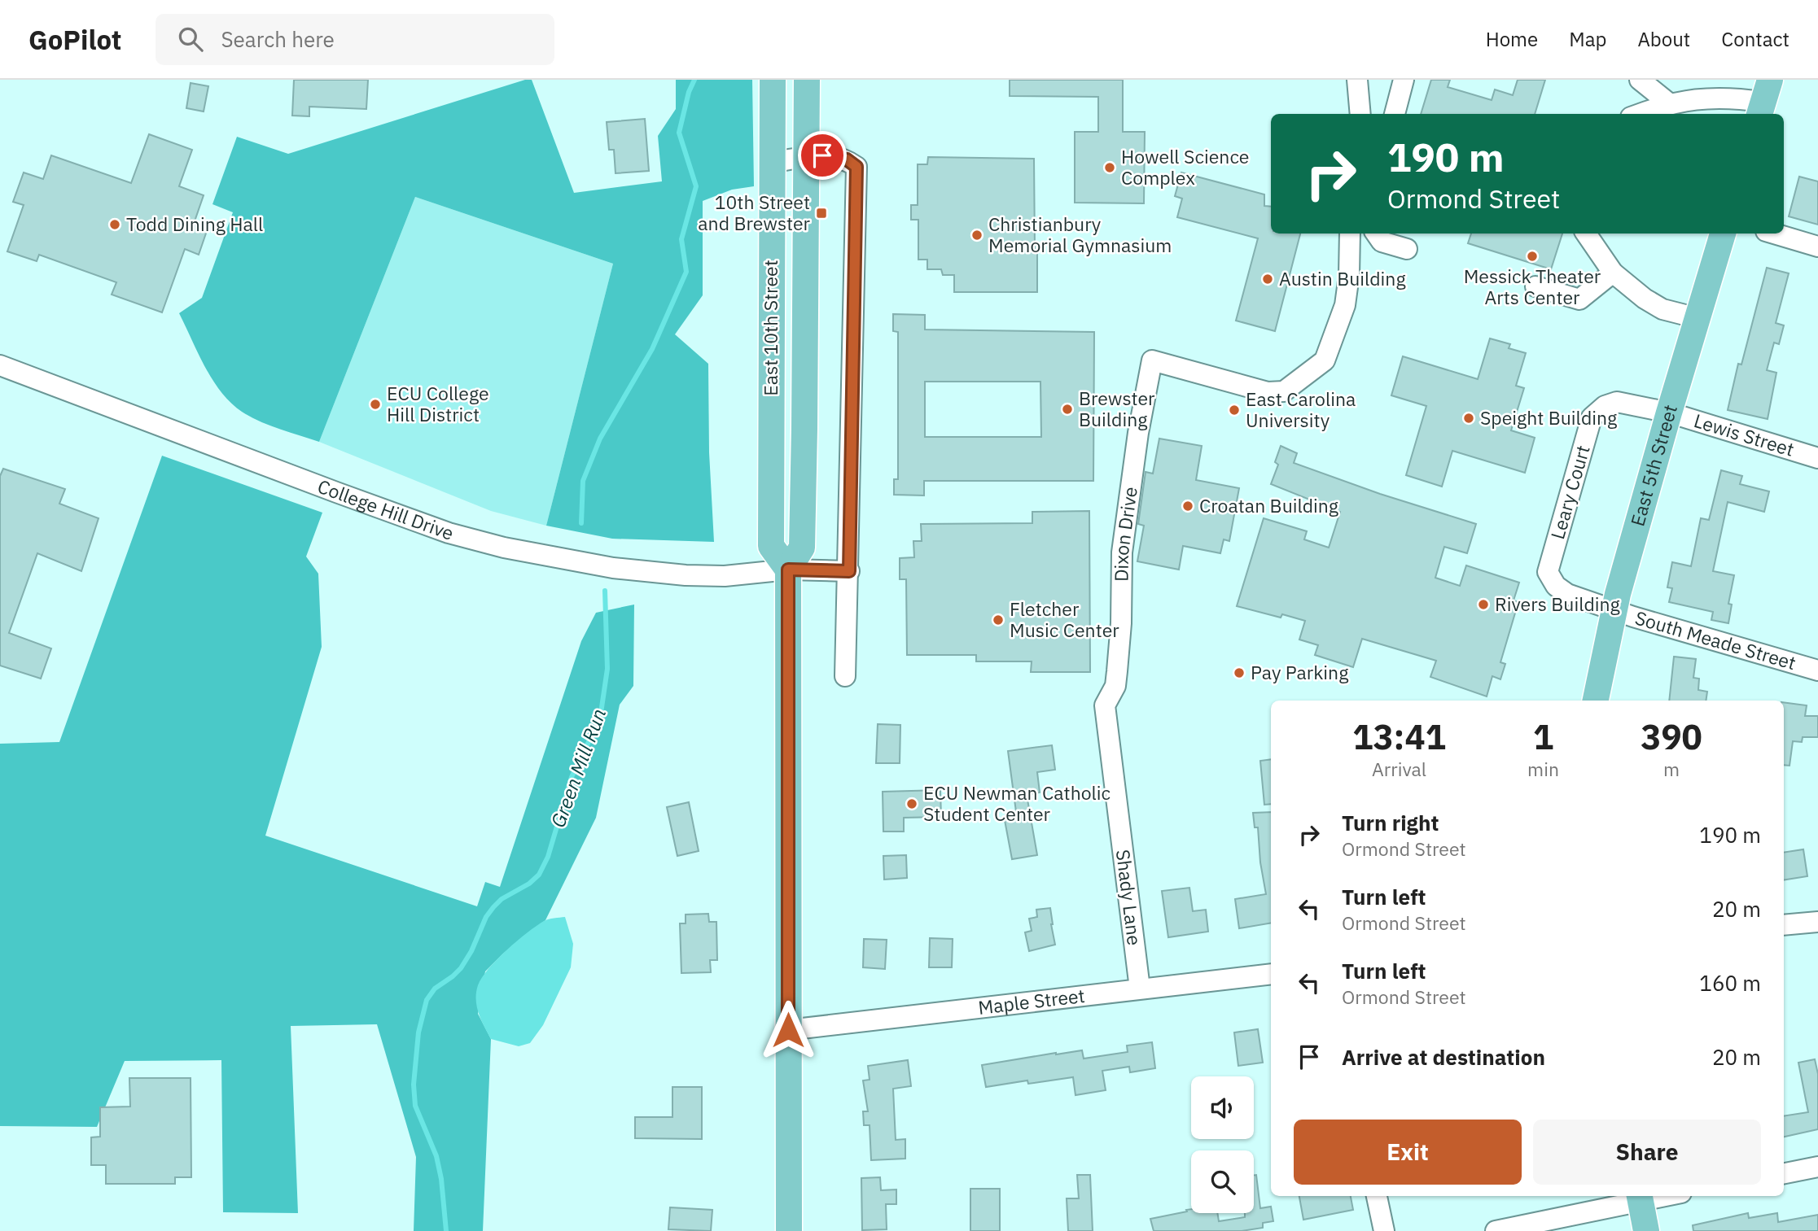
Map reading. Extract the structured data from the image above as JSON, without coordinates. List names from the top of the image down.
{
  "streets": {
    "main road": ["East 10th Street", "East 5th Street"],
    "street": [
      "Lewis Street",
      "Leary Court",
      "College Hill Drive",
      "Dixon Drive",
      "South Meade Street",
      "Shady Lane",
      "Maple Street"
    ]
  },
  "crossings": [
    ["East 10th Street", "College Hill Drive"],
    ["East 10th Street", "Maple Street"],
    ["Lewis Street", "East 5th Street"],
    ["Lewis Street", "Leary Court"],
    ["East 5th Street", "Leary Court"],
    ["East 5th Street", "South Meade Street"],
    ["Leary Court", "South Meade Street"],
    ["Dixon Drive", "Shady Lane"],
    ["Shady Lane", "Maple Street"]
  ],
  "water": ["Green Mill Run"],
  "places": {
    "other": [
      "Howell Science Complex",
      "Todd Dining Hall",
      "Christianbury Memorial Gymnasium",
      "Messick Theater Arts Center",
      "Austin Building",
      "ECU College Hill District",
      "Brewster Building",
      "East Carolina University",
      "Speight Building",
      "Croatan Building",
      "Rivers Building",
      "Fletcher Music Center",
      "Pay Parking",
      "ECU Newman Catholic Student Center"
    ],
    "transit": ["10th Street and Brewster"]
  },
  "page": {
    "header": "GoPilot",
    "search": "Search here",
    "nav": [
      "Home",
      "Map",
      "About",
      "Contact"
    ],
    "turn": ["190 m", "Ormond Street"],
    "eta": [
      "13:41",
      "Arrival",
      "1",
      "min",
      "390",
      "m"
    ],
    "list": [
      {
        "name": "Turn right",
        "note": "Ormond Street",
        "value": "190 m"
      },
      {
        "name": "Turn left",
        "note": "Ormond Street",
        "value": "20 m"
      },
      {
        "name": "Turn left",
        "note": "Ormond Street",
        "value": "160 m"
      },
      {
        "name": "Arrive at destination",
        "value": "20 m"
      }
    ],
    "buttons": ["Exit", "Share"]
  }
}
